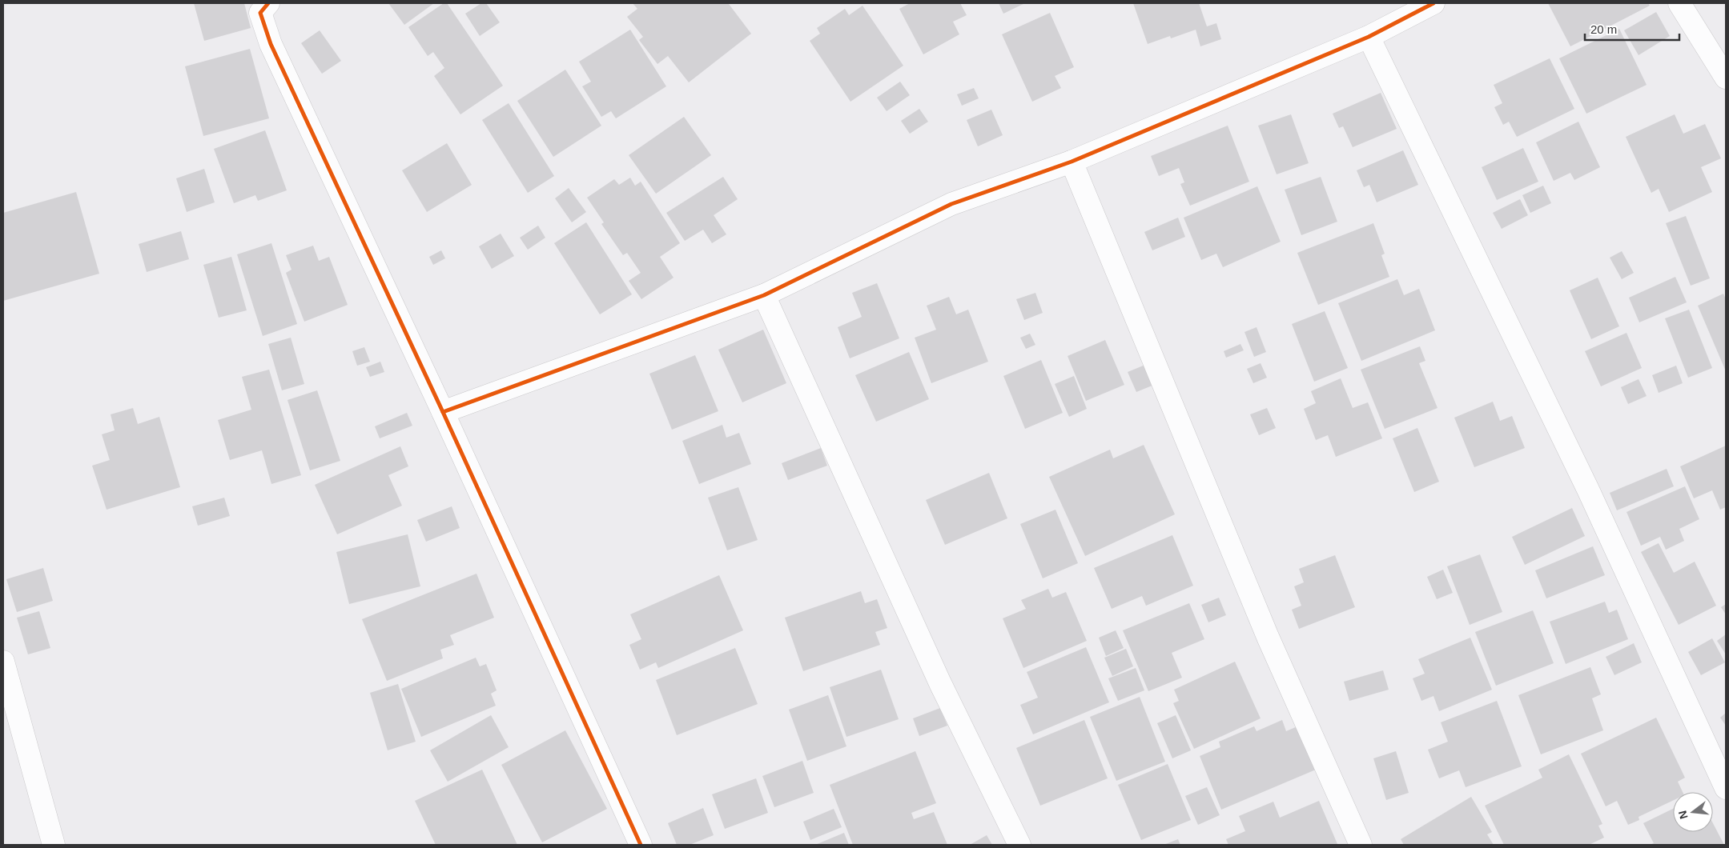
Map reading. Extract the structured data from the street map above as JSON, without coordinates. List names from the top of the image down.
{
  "scale_bar": "20 m",
  "north": "left"
}
